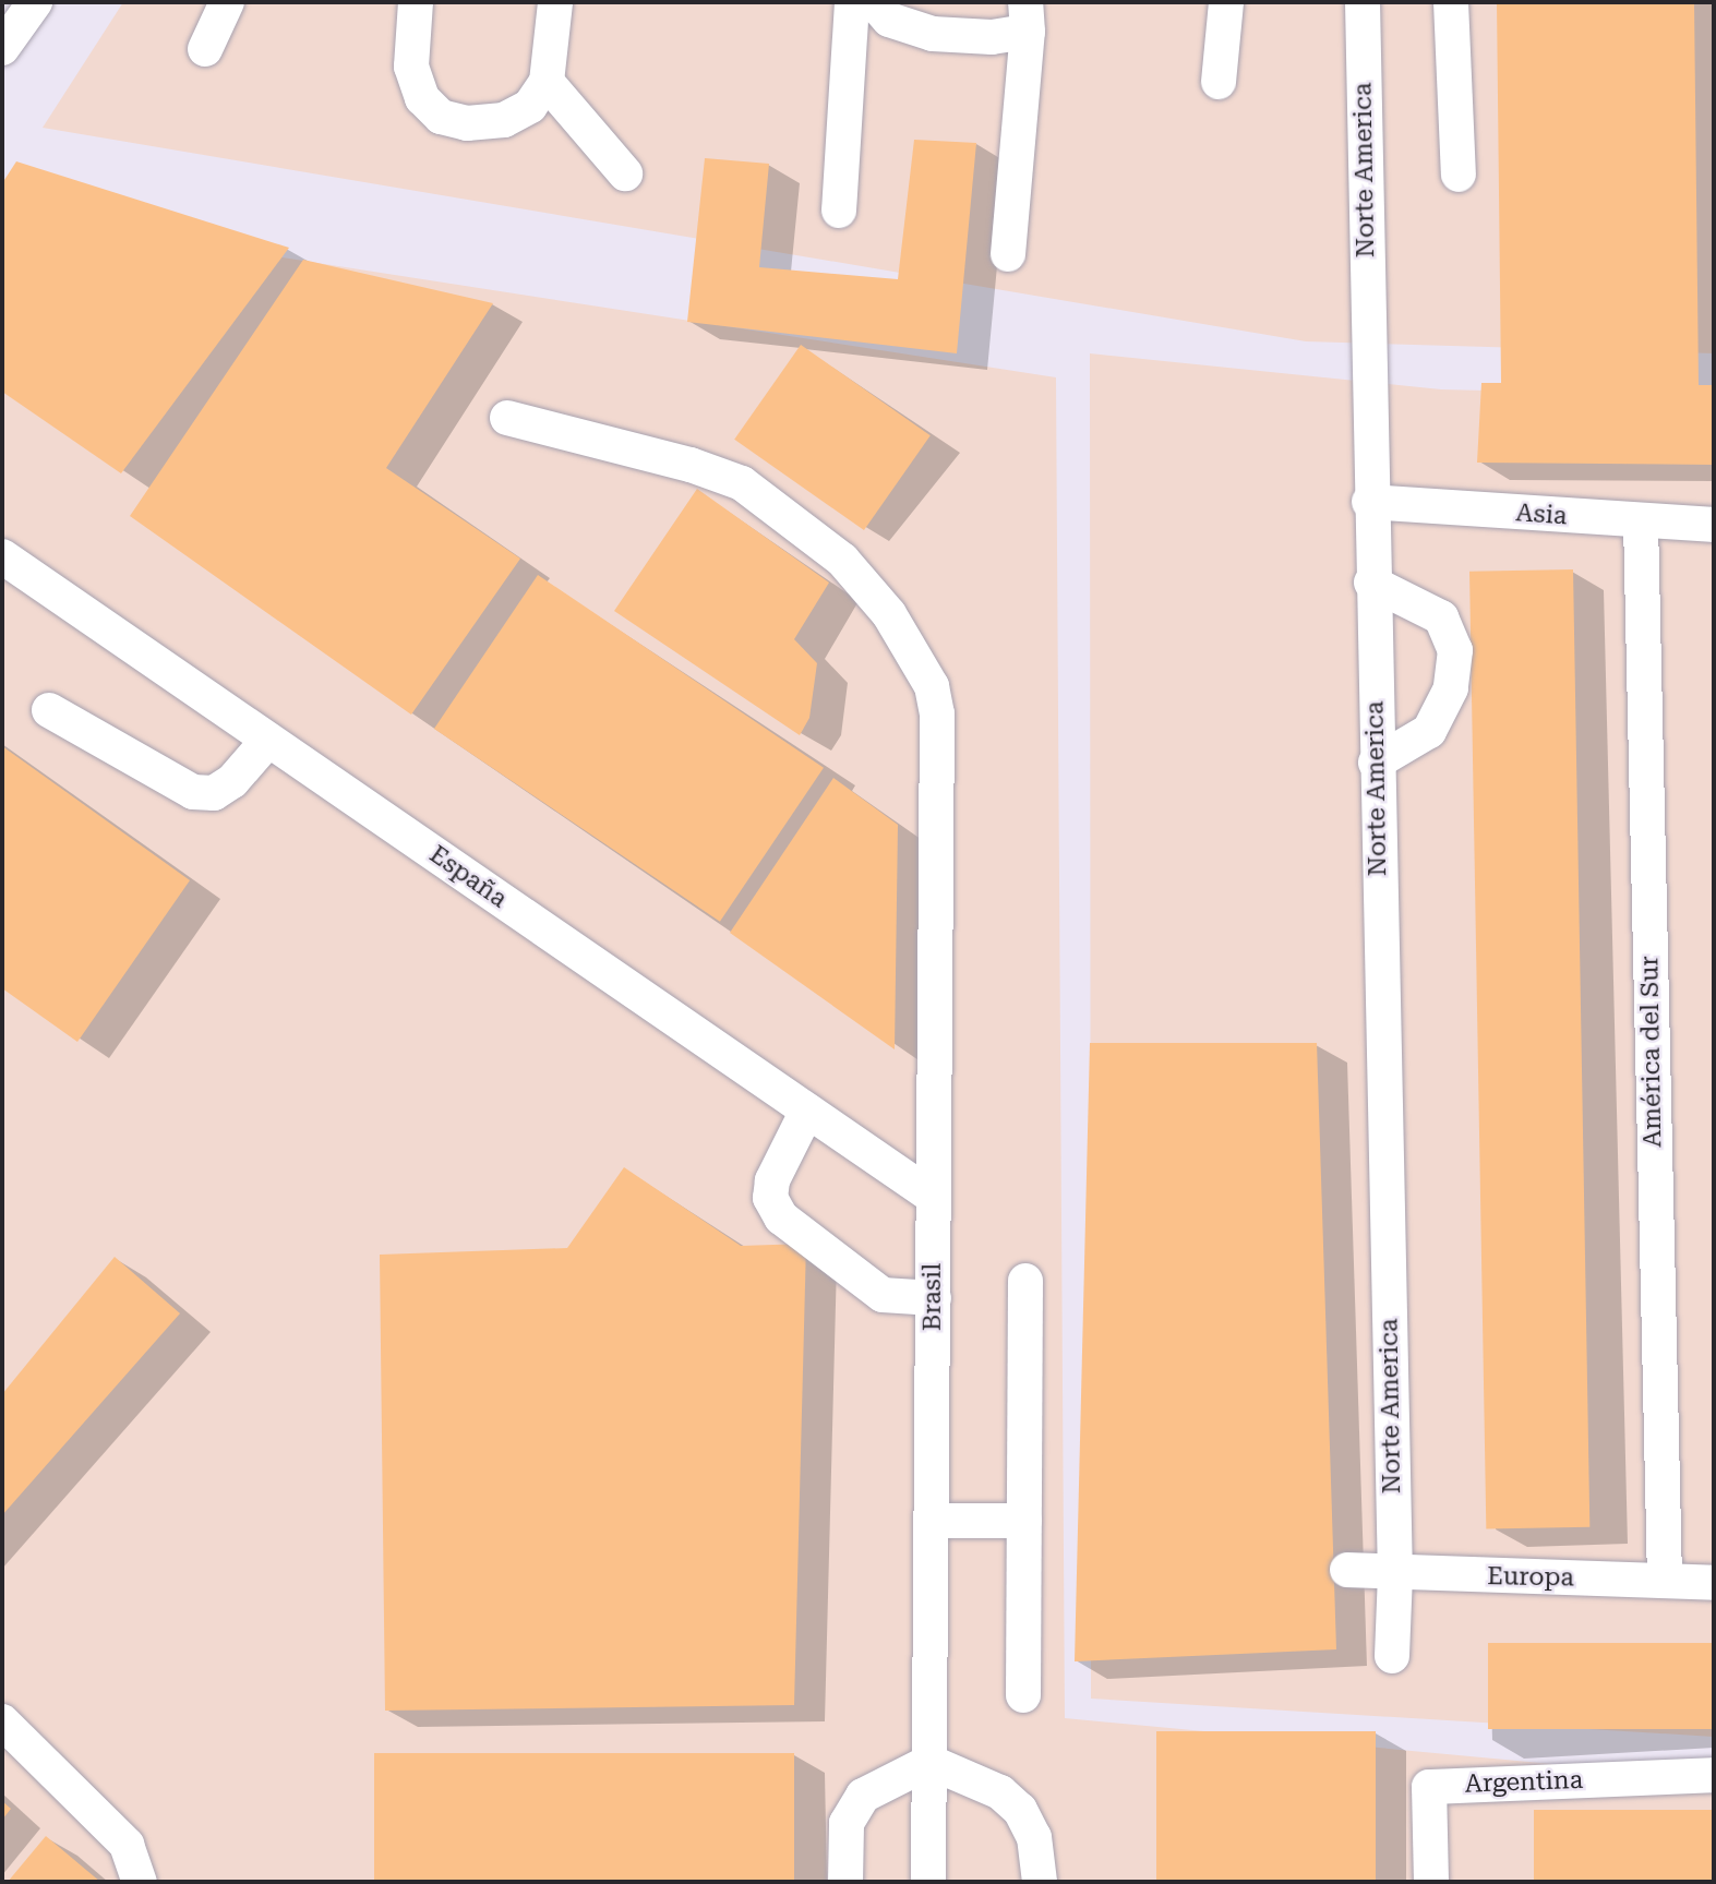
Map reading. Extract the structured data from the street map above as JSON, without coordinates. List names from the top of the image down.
{
  "streets": {
    "street": [
      "Norte America",
      "Asia",
      "España",
      "América del Sur",
      "Brasil",
      "Europa",
      "Argentina"
    ]
  },
  "crossings": [
    ["Norte America", "Asia"],
    ["Norte America", "Europa"],
    ["Asia", "América del Sur"],
    ["España", "Brasil"],
    ["América del Sur", "Europa"]
  ]
}
